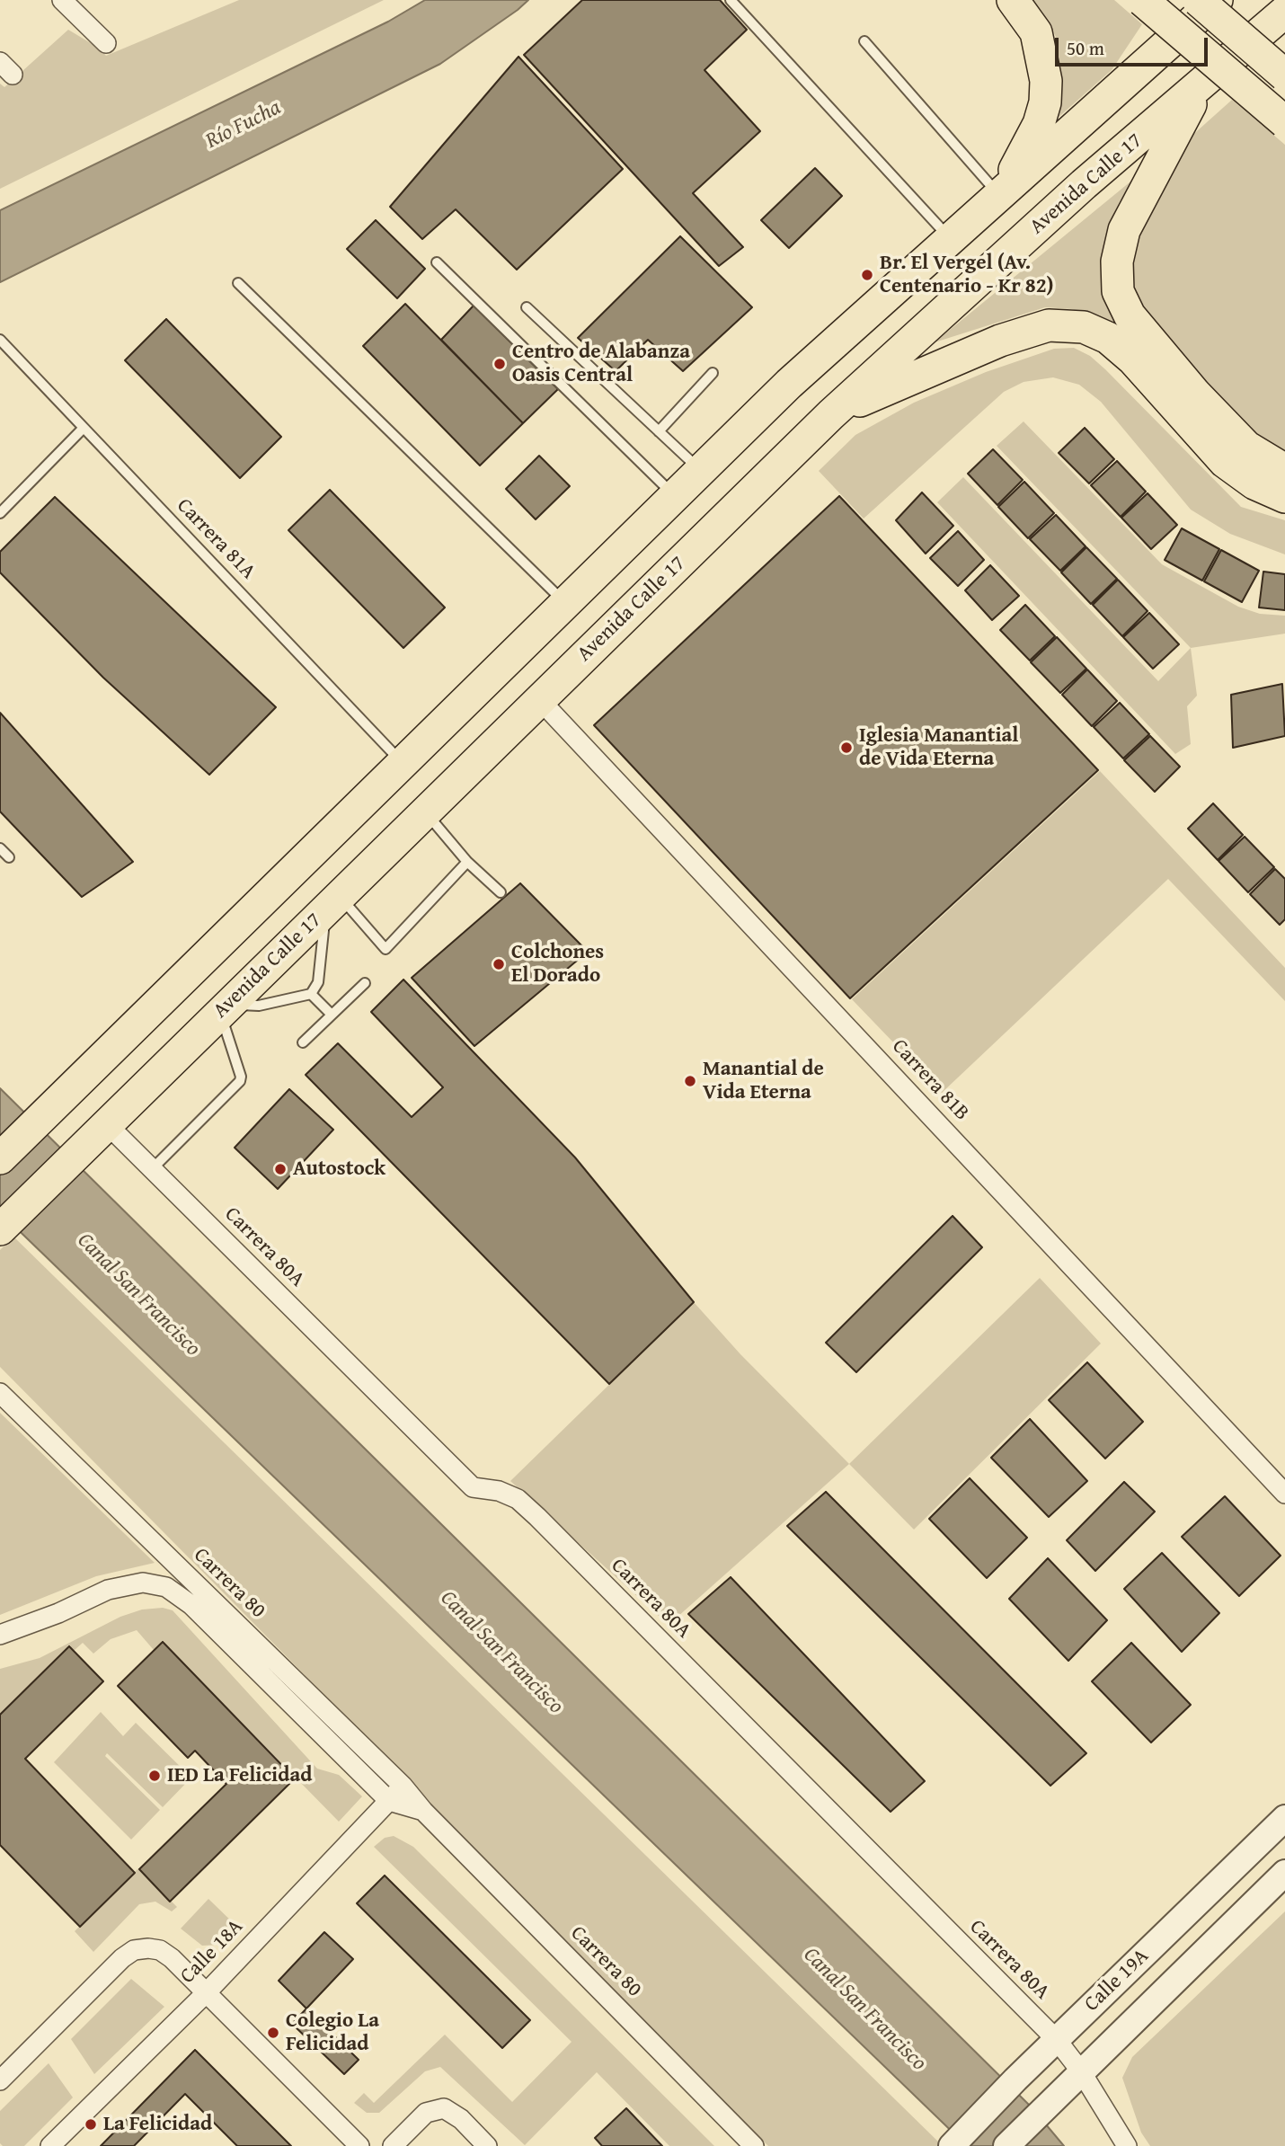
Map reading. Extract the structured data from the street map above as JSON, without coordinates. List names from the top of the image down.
{
  "streets": {
    "main road": ["Avenida Calle 17"],
    "street": [
      "Carrera 81B",
      "Carrera 80A",
      "Carrera 80",
      "Calle 18A",
      "Calle 19A"
    ],
    "lane": ["Carrera 81A"]
  },
  "crossings": [
    ["Avenida Calle 17", "Carrera 81B"],
    ["Avenida Calle 17", "Carrera 80A"],
    ["Carrera 80A", "Calle 19A"],
    ["Carrera 80", "Calle 18A"]
  ],
  "water": ["Río Fucha", "Canal San Francisco"],
  "places": [
    "Br. El Vergel (Av. Centenario - Kr 82)",
    "Centro de Alabanza Oasis Central",
    "Iglesia Manantial de Vida Eterna",
    "Colchones El Dorado",
    "Manantial de Vida Eterna",
    "Autostock",
    "IED La Felicidad",
    "Colegio La Felicidad",
    "La Felicidad"
  ],
  "scale_bar": "50 m"
}
